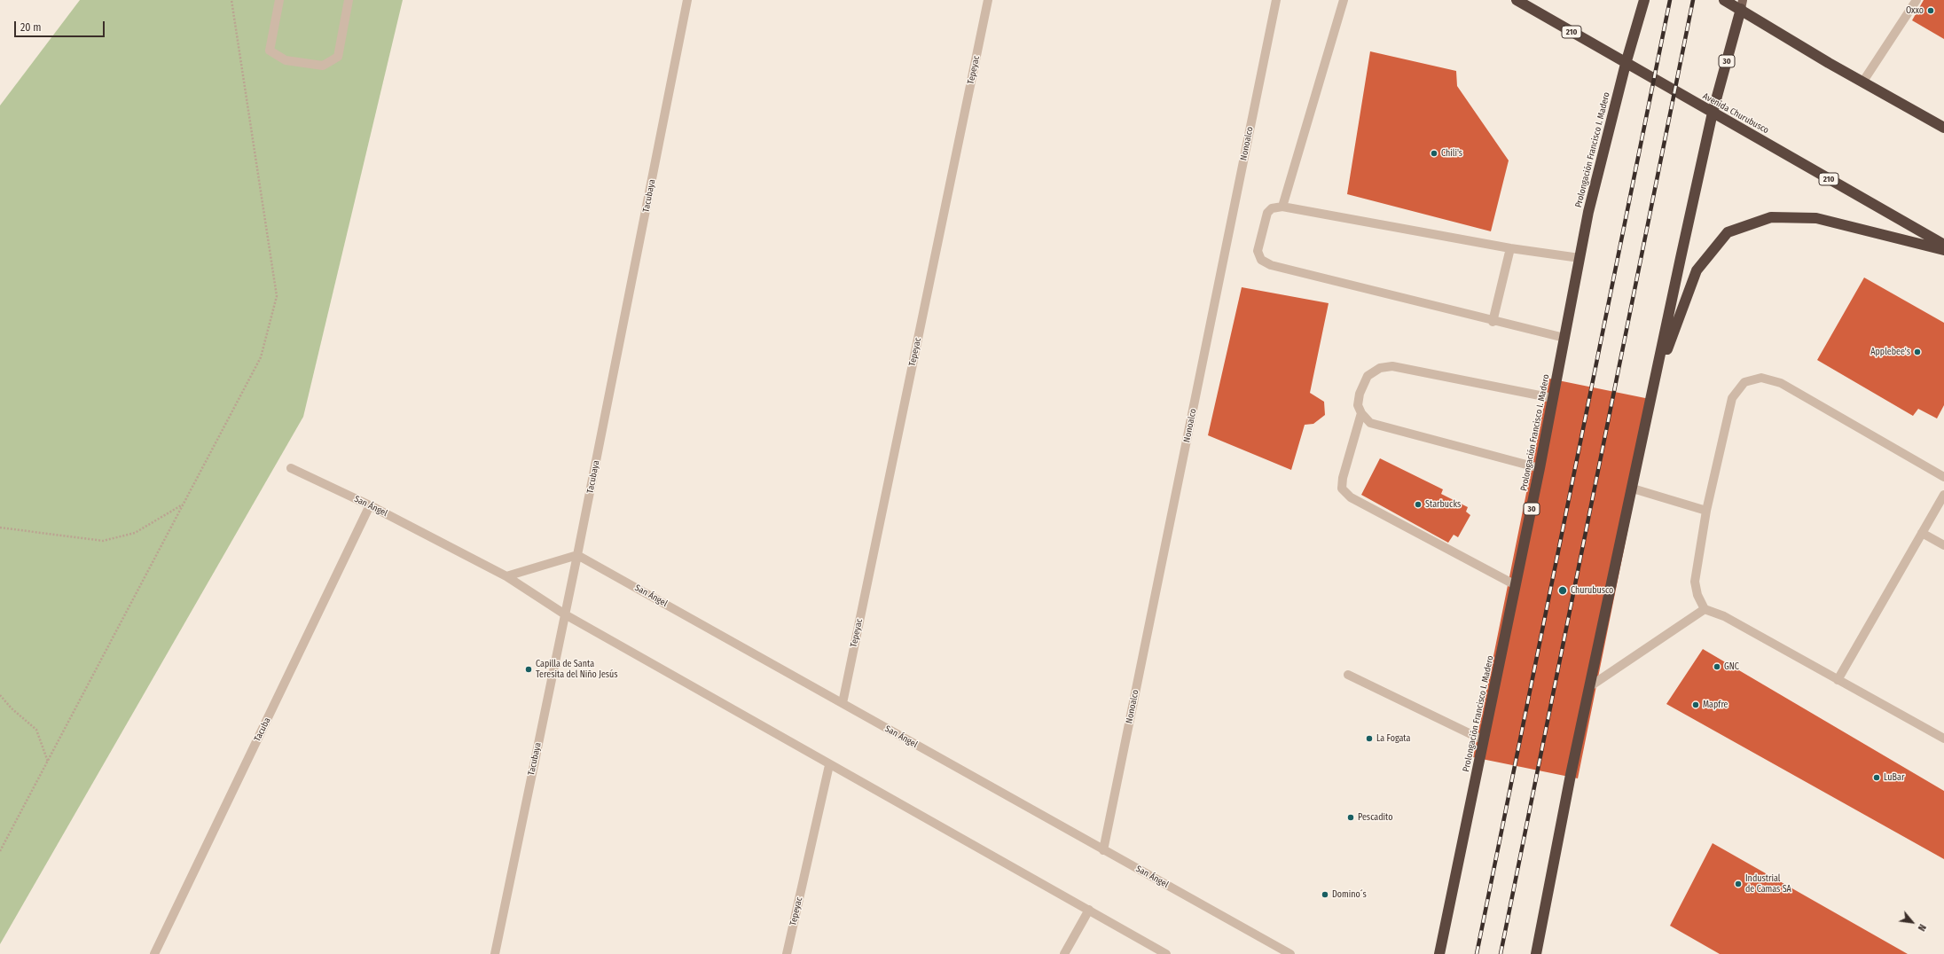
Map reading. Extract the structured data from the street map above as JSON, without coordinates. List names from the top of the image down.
{
  "streets": {
    "highway": [
      "210",
      "30",
      "Avenida Churubusco",
      "Prolongación Francisco I. Madero"
    ],
    "street": [
      "Tepeyac",
      "Nonoalco",
      "Tacubaya",
      "San Ángel",
      "Tacuba"
    ]
  },
  "crossings": [
    ["30", "Avenida Churubusco"],
    ["Tepeyac", "San Ángel"],
    ["Avenida Churubusco", "Prolongación Francisco I. Madero"],
    ["Nonoalco", "San Ángel"],
    ["Tacubaya", "San Ángel"],
    ["San Ángel", "Tacuba"]
  ],
  "places": [
    "Oxxo",
    "Chili's",
    "Applebee's",
    "Starbucks",
    "Churubusco",
    "GNC",
    "Capilla de Santa Teresita del Niño Jesús",
    "Mapfre",
    "La Fogata",
    "LuBar",
    "Pescadito",
    "Industrial de Camas SA",
    "Domino´s"
  ],
  "scale_bar": "20 m",
  "north": "bottom right"
}
